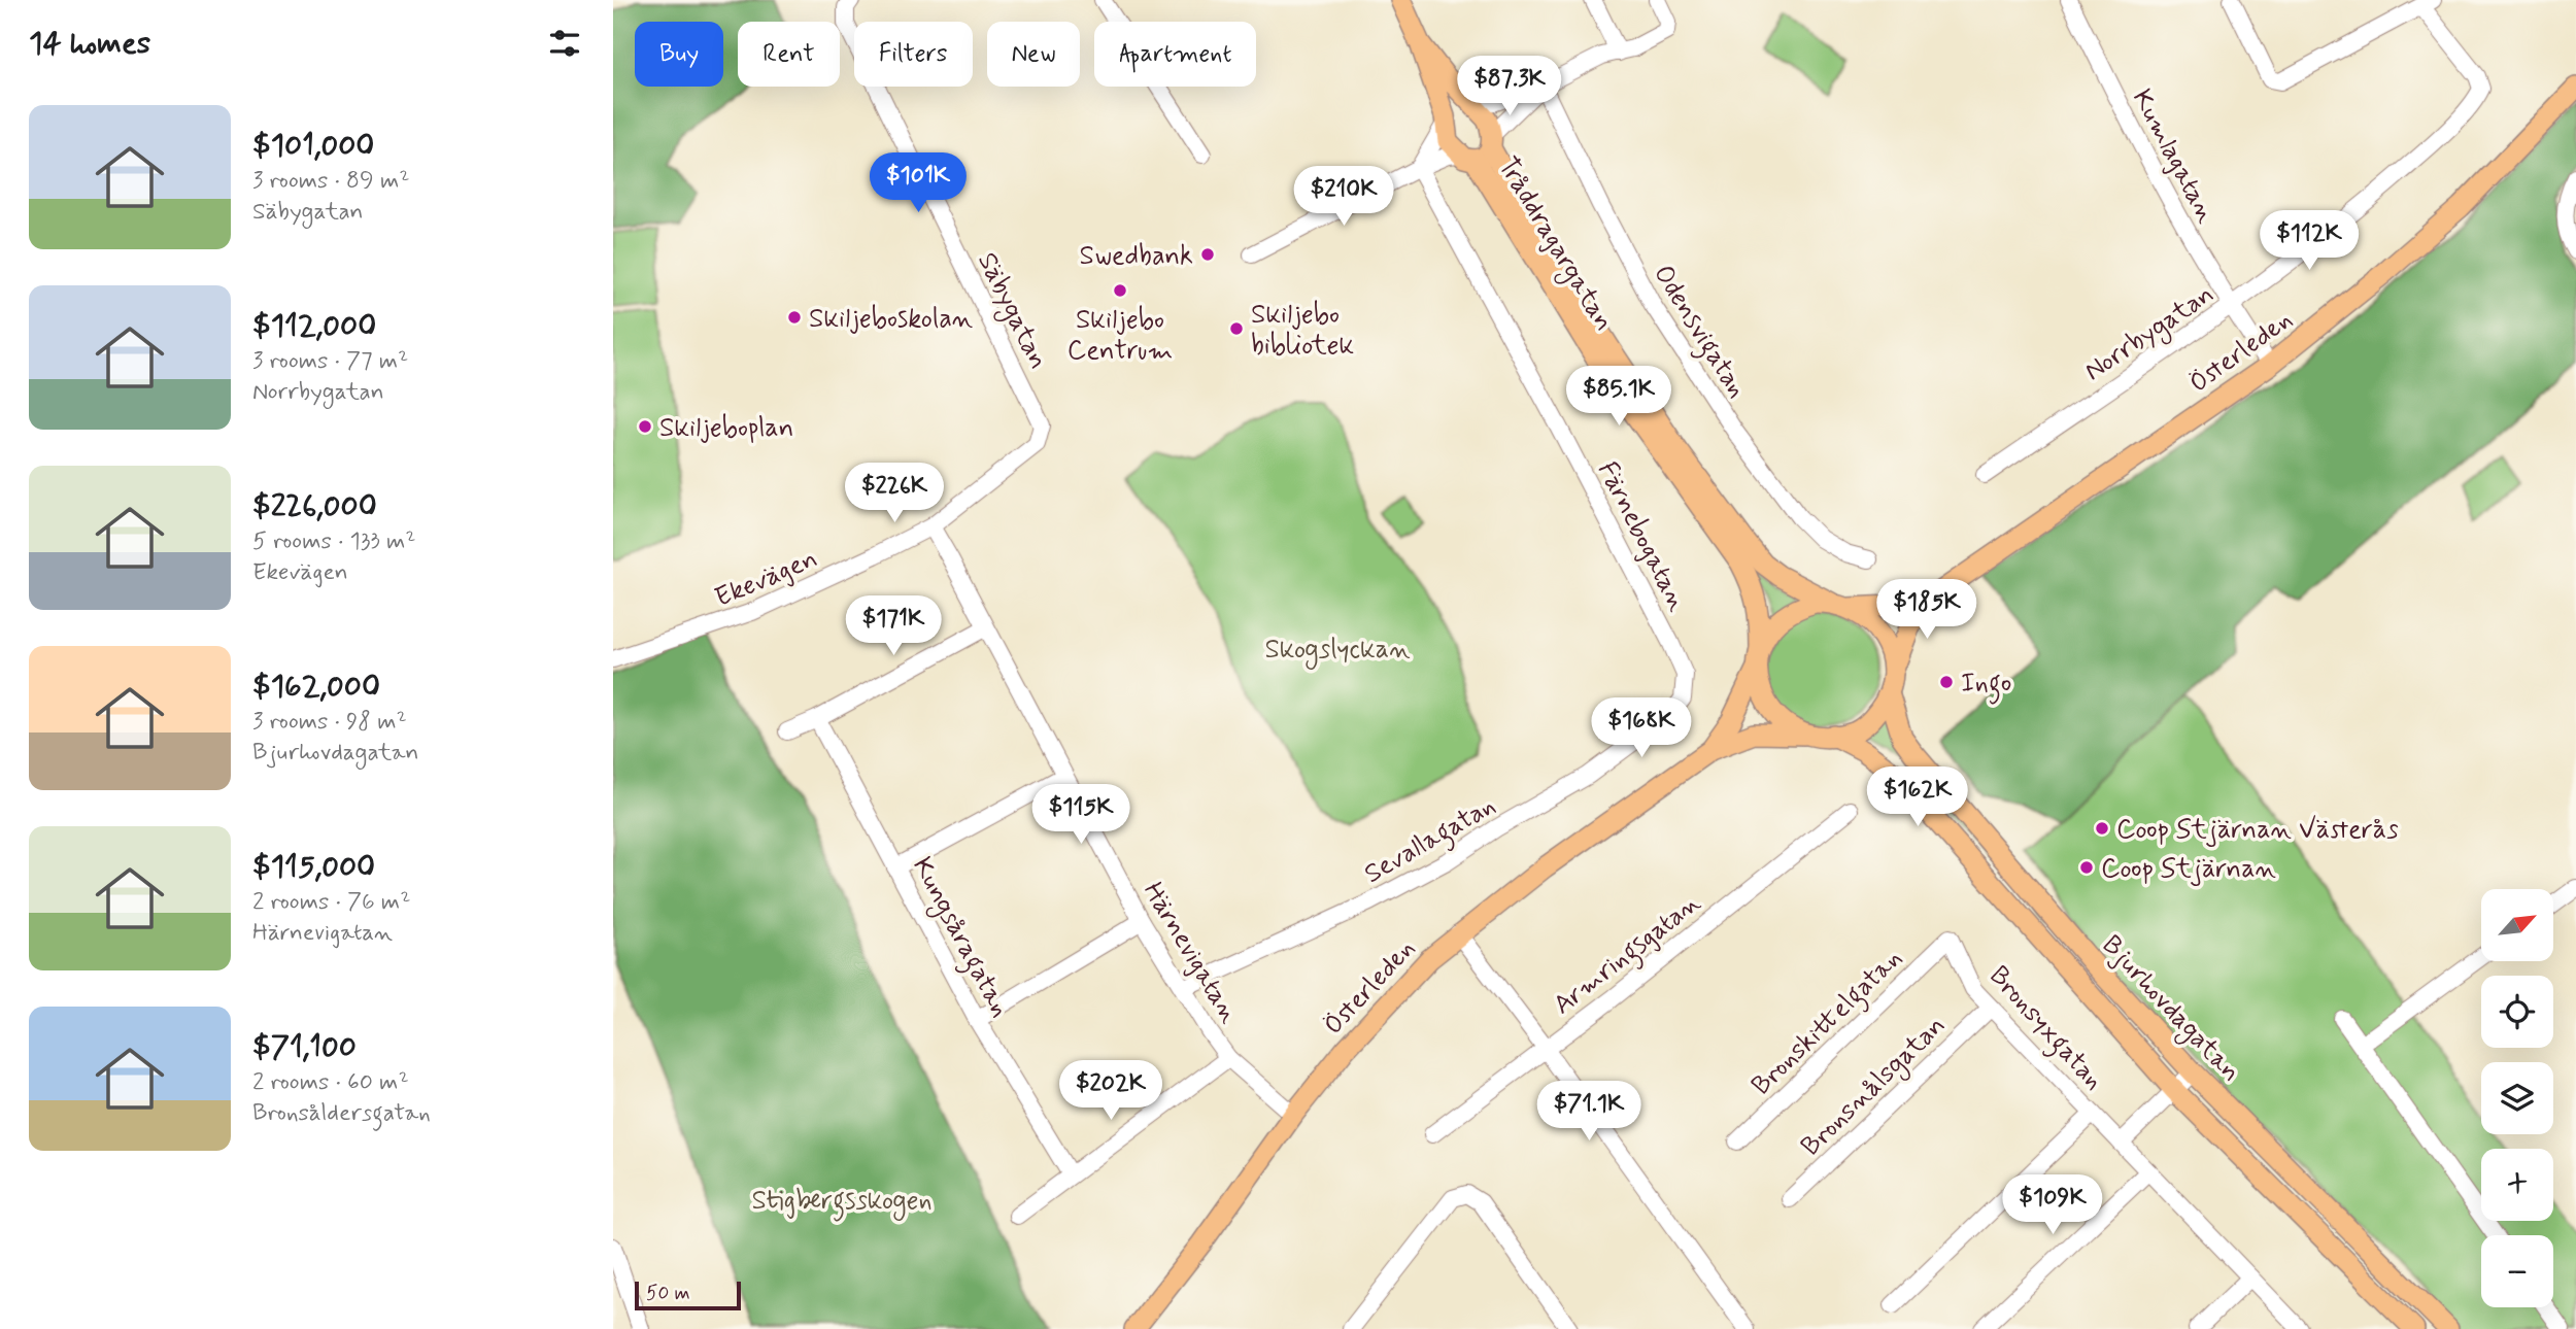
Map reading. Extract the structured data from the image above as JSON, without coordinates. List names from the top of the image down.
{
  "streets": {
    "main road": ["Tråddragargatan", "Österleden", "Bjurhovdagatan"],
    "street": [
      "Kumlagatan",
      "Säbygatan",
      "Odensvigatan",
      "Norrbygatan",
      "Färnebogatan",
      "Ekevägen",
      "Sevallagatan",
      "Kungsåragatan",
      "Härnevigatan",
      "Armringsgatan",
      "Bronskittelgatan",
      "Bronsyxgatan",
      "Bronsnålsgatan"
    ]
  },
  "crossings": [
    ["Kumlagatan", "Norrbygatan"],
    ["Kumlagatan", "Österleden"],
    ["Tråddragargatan", "Österleden"],
    ["Tråddragargatan", "Bjurhovdagatan"],
    ["Säbygatan", "Ekevägen"],
    ["Säbygatan", "Härnevigatan"],
    ["Österleden", "Härnevigatan"],
    ["Österleden", "Bjurhovdagatan"],
    ["Färnebogatan", "Sevallagatan"],
    ["Ekevägen", "Härnevigatan"],
    ["Sevallagatan", "Härnevigatan"],
    ["Bronskittelgatan", "Bronsyxgatan"],
    ["Bronsyxgatan", "Bronsnålsgatan"]
  ],
  "parks": ["Skogslyckan", "Stigbergsskogen"],
  "places": [
    "Swedbank",
    "Skiljebo Centrum",
    "Skiljeboskolan",
    "Skiljebo bibliotek",
    "Skiljeboplan",
    "Ingo",
    "Coop Stjärnan Västerås",
    "Coop Stjärnan"
  ],
  "scale_bar": "50 m",
  "north": "top right",
  "page": {
    "heading": "14 homes",
    "chip": [
      "Buy",
      "Rent",
      "Filters",
      "New",
      "Apartment"
    ],
    "price": [
      "$87.3K",
      "$101K",
      "$210K",
      "$112K",
      "$85.1K",
      "$226K",
      "$185K",
      "$171K",
      "$168K",
      "$162K",
      "$115K",
      "$202K",
      "$71.1K",
      "$109K"
    ],
    "list": [
      {
        "name": "$101,000",
        "note": "3 rooms · 89 m² · Säbygatan"
      },
      {
        "name": "$112,000",
        "note": "3 rooms · 77 m² · Norrbygatan"
      },
      {
        "name": "$226,000",
        "note": "5 rooms · 133 m² · Ekevägen"
      },
      {
        "name": "$162,000",
        "note": "3 rooms · 98 m² · Bjurhovdagatan"
      },
      {
        "name": "$115,000",
        "note": "2 rooms · 76 m² · Härnevigatan"
      },
      {
        "name": "$71,100",
        "note": "2 rooms · 60 m² · Bronsåldersgatan"
      }
    ],
    "map_buttons": ["+", "−"],
    "scale": "50 m"
  }
}
